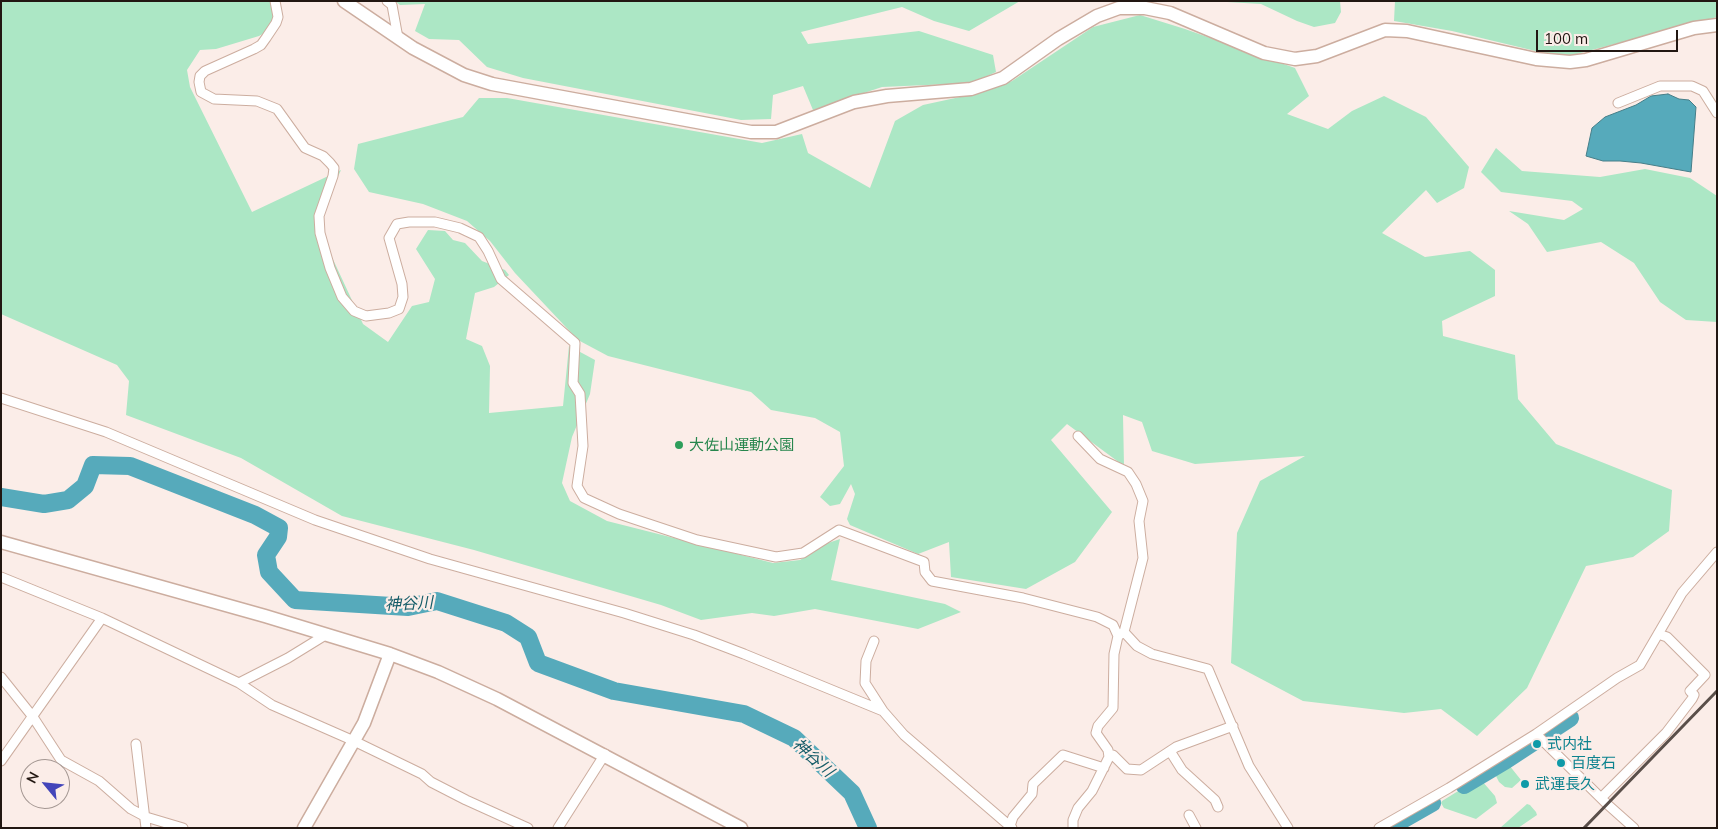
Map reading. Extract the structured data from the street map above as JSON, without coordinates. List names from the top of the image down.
{
  "water": ["神谷川"],
  "places": [
    "大佐山運動公園",
    "式内社",
    "百度石",
    "武運長久"
  ],
  "scale_bar": "100 m",
  "north": "top left"
}
